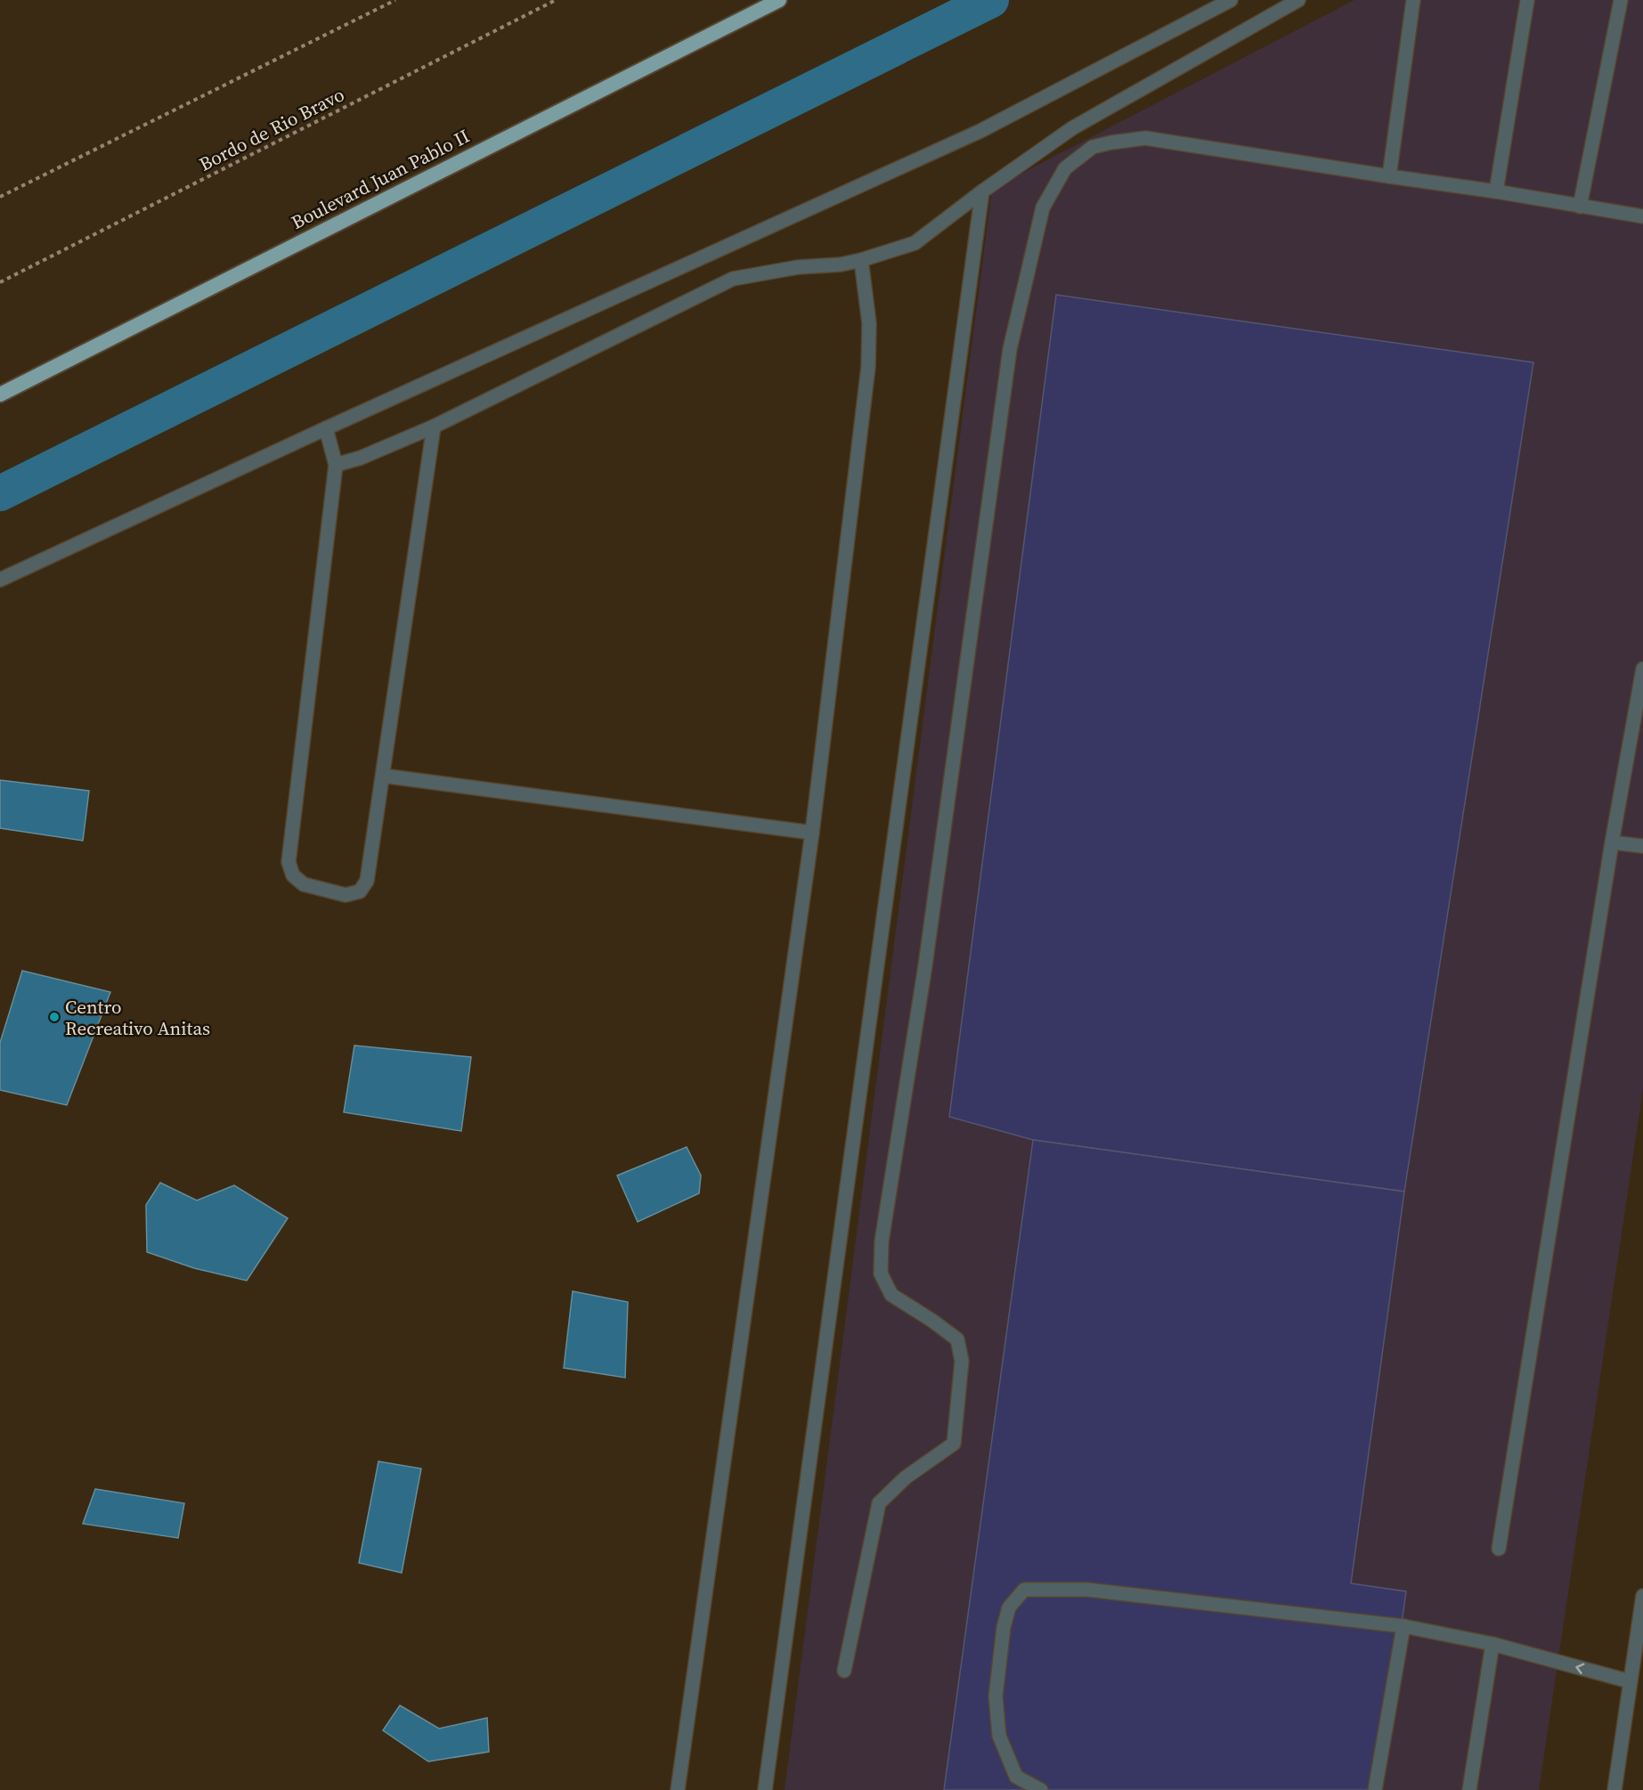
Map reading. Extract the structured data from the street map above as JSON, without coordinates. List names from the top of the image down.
{
  "streets": {
    "highway": ["Boulevard Juan Pablo II"],
    "path": ["Bordo de Rio Bravo"]
  },
  "places": ["Centro Recreativo Anitas"]
}
